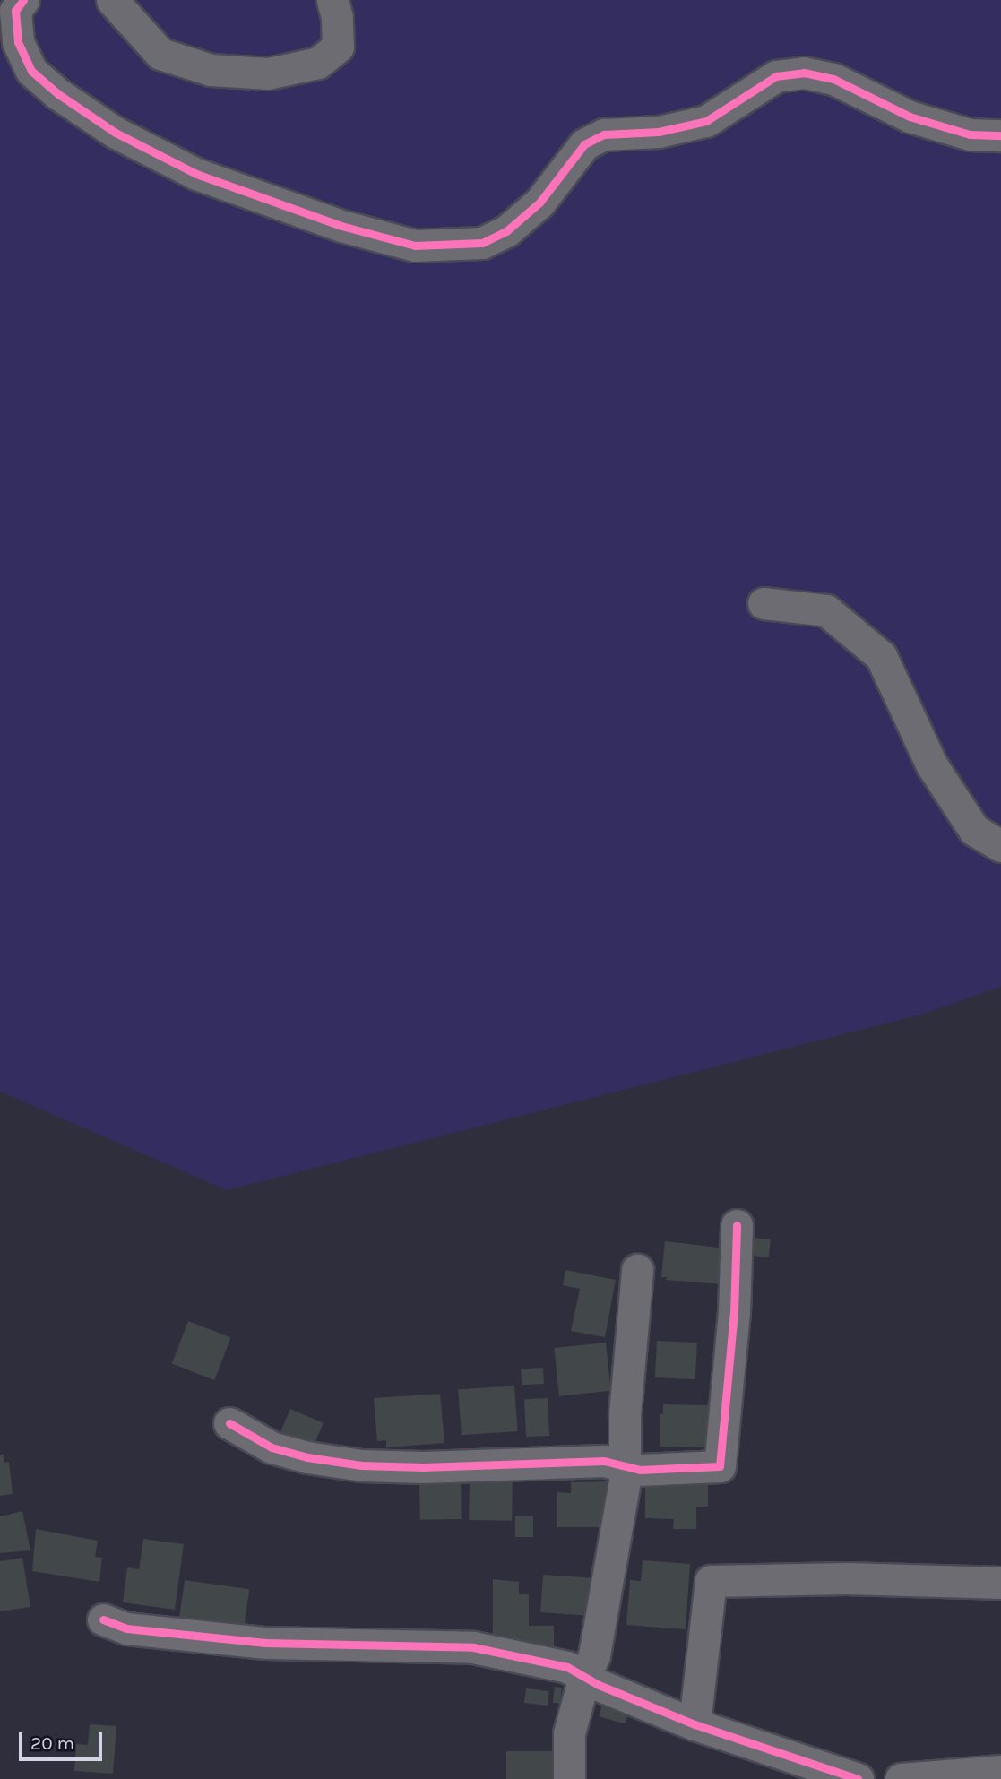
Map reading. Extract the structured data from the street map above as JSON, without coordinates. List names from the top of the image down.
{
  "scale_bar": "20 m"
}
